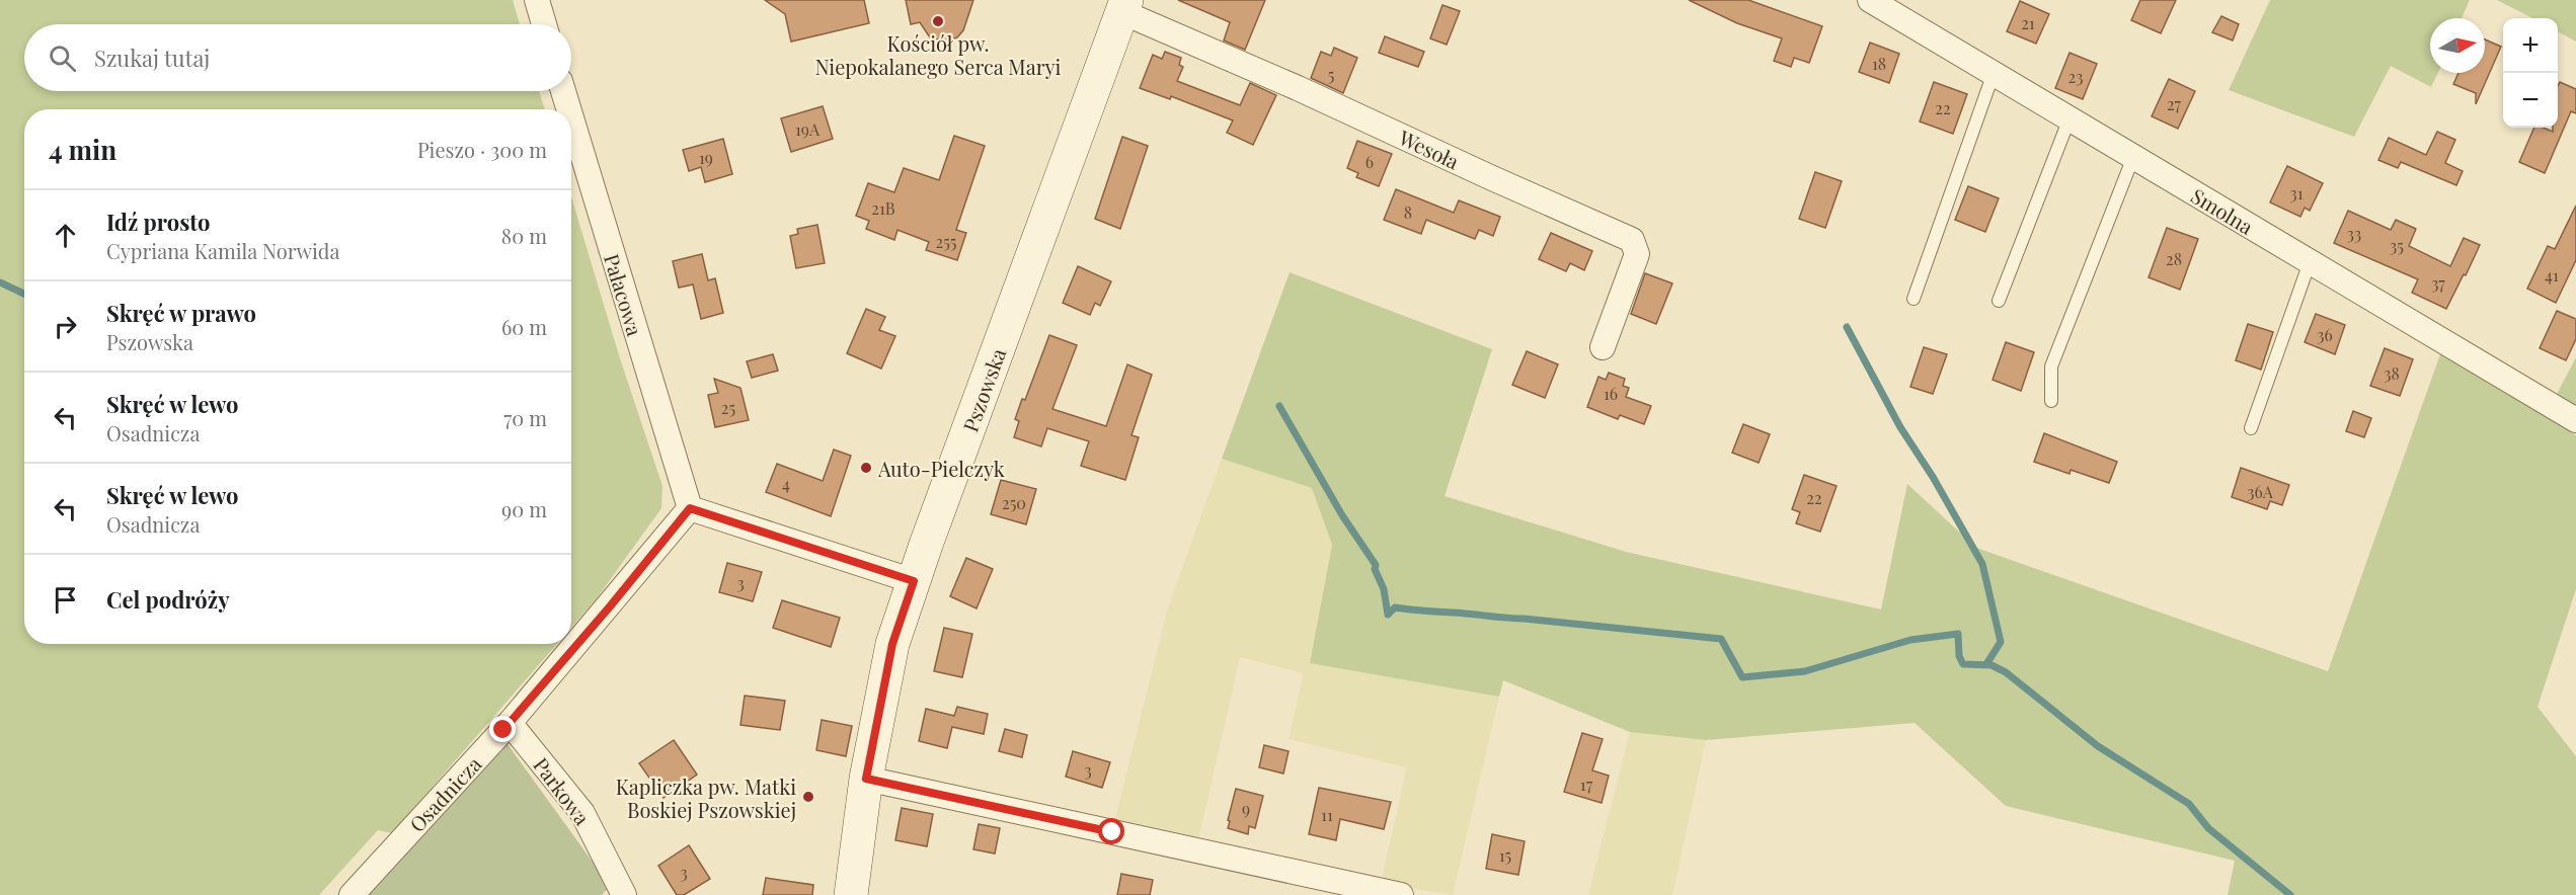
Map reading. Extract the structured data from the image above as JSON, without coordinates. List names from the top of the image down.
{
  "streets": {
    "main road": ["Pszowska"],
    "street": [
      "Wesoła",
      "Smolna",
      "Pałacowa",
      "Parkowa",
      "Osadnicza"
    ]
  },
  "crossings": [
    ["Wesoła", "Pszowska"],
    ["Pałacowa", "Osadnicza"],
    ["Parkowa", "Osadnicza"]
  ],
  "places": ["Kościół pw. Niepokalanego Serca Maryi", "Auto-Pielczyk", "Kapliczka pw. Matki Boskiej Pszowskiej"],
  "house_numbers": [
    "21",
    "18",
    "5",
    "23",
    "27",
    "22",
    "19A",
    "19",
    "6",
    "31",
    "21B",
    "8",
    "33",
    "255",
    "35",
    "28",
    "41",
    "37",
    "36",
    "38",
    "16",
    "25",
    "4",
    "36A",
    "22",
    "250",
    "3",
    "3",
    "17",
    "9",
    "11",
    "15",
    "3"
  ],
  "north": "right",
  "page": {
    "map_buttons": ["+", "−"],
    "search": "Szukaj tutaj",
    "heading": ["4 min", "Pieszo · 300 m"],
    "list": [
      ["Idź prosto", "Cypriana Kamila Norwida", "80 m"],
      ["Skręć w prawo", "Pszowska", "60 m"],
      ["Skręć w lewo", "Osadnicza", "70 m"],
      ["Skręć w lewo", "Osadnicza", "90 m"],
      "Cel podróży"
    ]
  }
}
